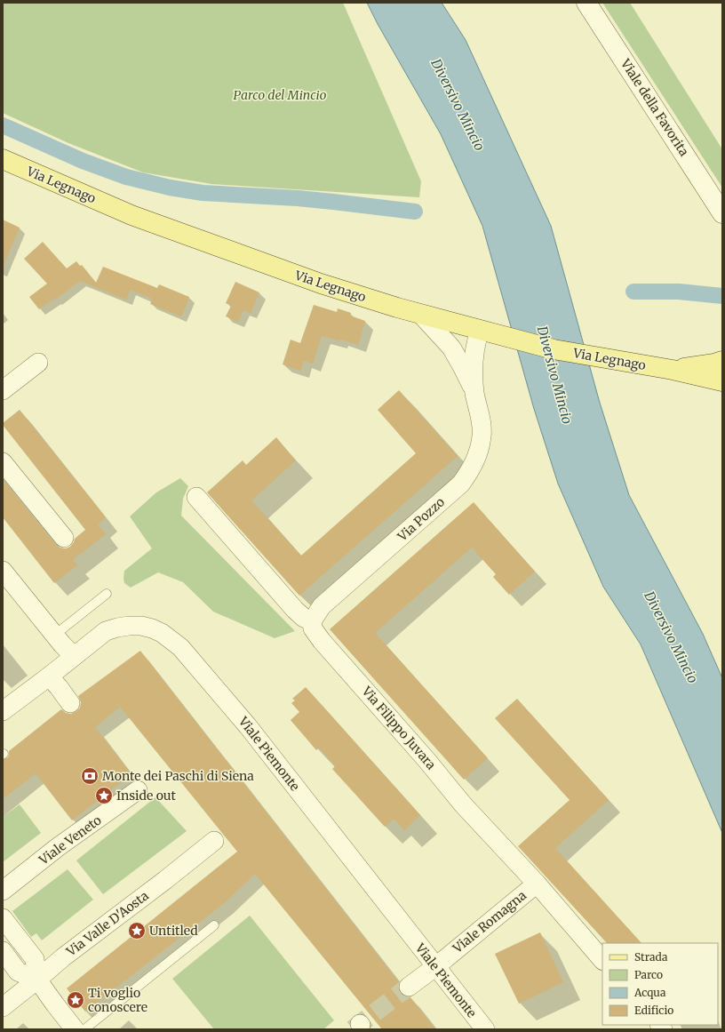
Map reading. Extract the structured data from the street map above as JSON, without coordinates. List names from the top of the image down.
{
  "streets": {
    "main road": ["Viale della Favorita", "Via Legnago"],
    "street": [
      "Via Pozzo",
      "Via Filippo Juvara",
      "Viale Piemonte",
      "Viale Veneto",
      "Viale Romagna",
      "Via Valle D'Aosta"
    ]
  },
  "crossings": [
    ["Via Legnago", "Via Pozzo"],
    ["Via Pozzo", "Via Filippo Juvara"],
    ["Via Filippo Juvara", "Viale Romagna"],
    ["Viale Piemonte", "Viale Romagna"]
  ],
  "water": ["Diversivo Mincio"],
  "parks": ["Parco del Mincio"],
  "places": {
    "bank": ["Monte dei Paschi di Siena"],
    "place": ["Inside out", "Untitled", "Ti voglio conoscere"]
  },
  "legend": [
    "Strada",
    "Parco",
    "Acqua",
    "Edificio"
  ]
}
